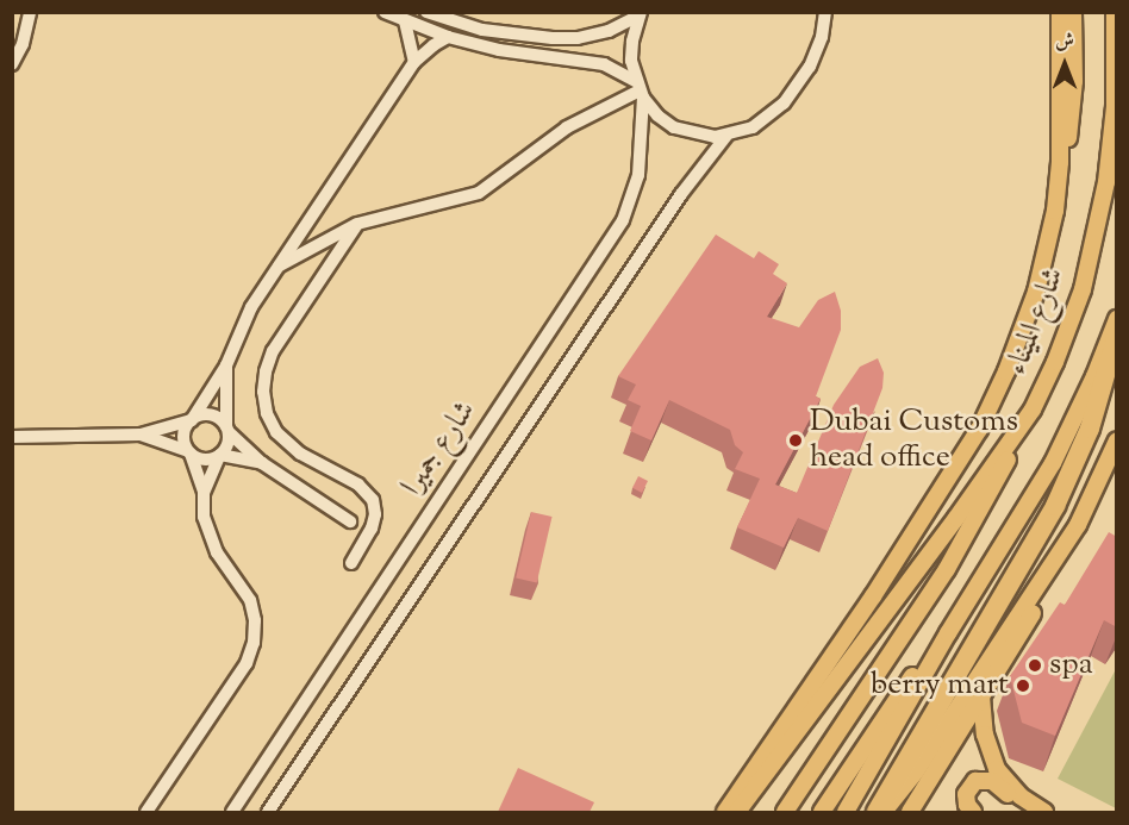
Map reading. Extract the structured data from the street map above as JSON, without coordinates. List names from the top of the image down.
{
  "streets": {
    "main road": ["شارع الميناء"],
    "street": ["شارع جميرا"]
  },
  "places": ["Dubai Customs head office", "spa", "berry mart"],
  "north": "top"
}
